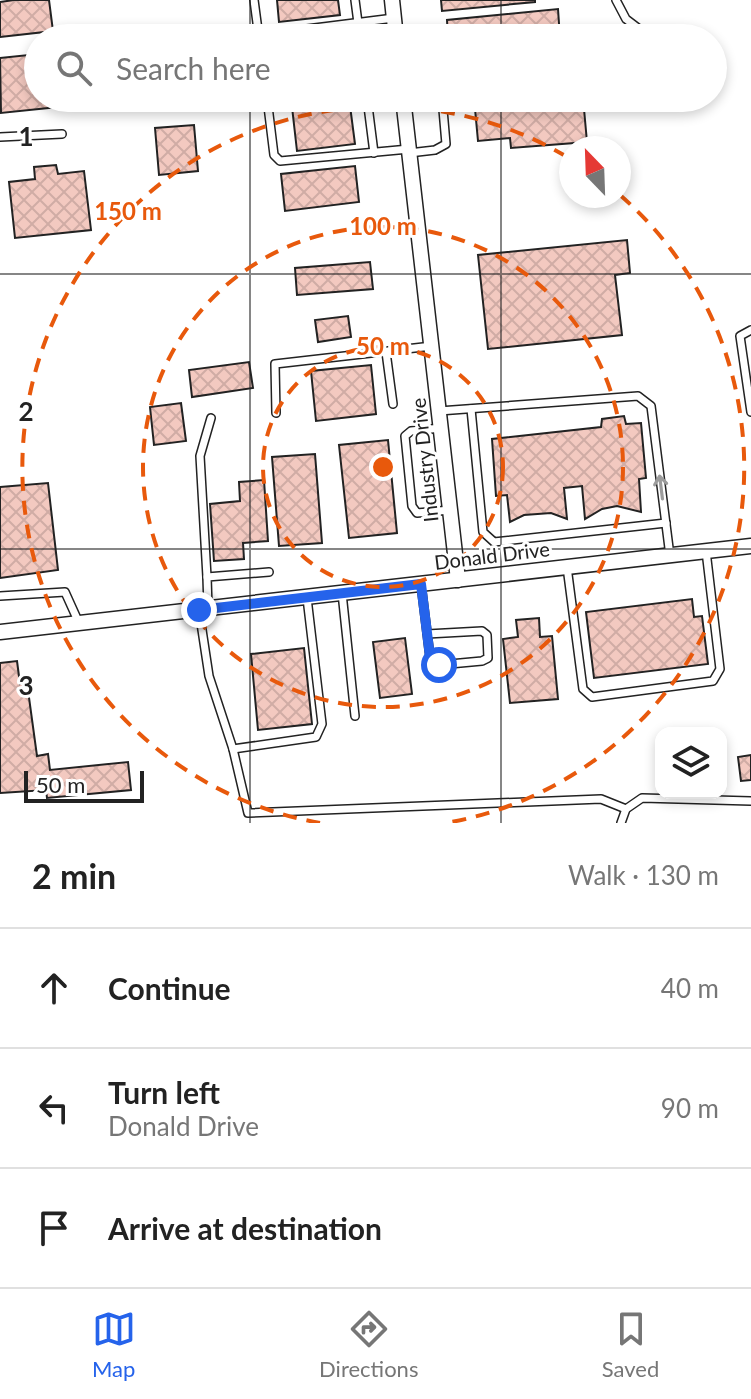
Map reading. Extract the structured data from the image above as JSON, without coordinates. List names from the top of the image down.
{
  "streets": {
    "street": ["Industry Drive", "Donald Drive"]
  },
  "crossings": [
    ["Industry Drive", "Donald Drive"]
  ],
  "scale_bar": "50 m",
  "north": "top left",
  "page": {
    "search": "Search here",
    "scale": "50 m",
    "heading": ["2 min", "Walk · 130 m"],
    "list": [
      ["Continue", "40 m"],
      ["Turn left", "Donald Drive", "90 m"],
      "Arrive at destination"
    ],
    "nav": ["Map", "Directions", "Saved"]
  },
  "grid": {
    "rows": ["1", "2", "3"]
  },
  "rings": ["150 m", "100 m", "50 m"]
}
